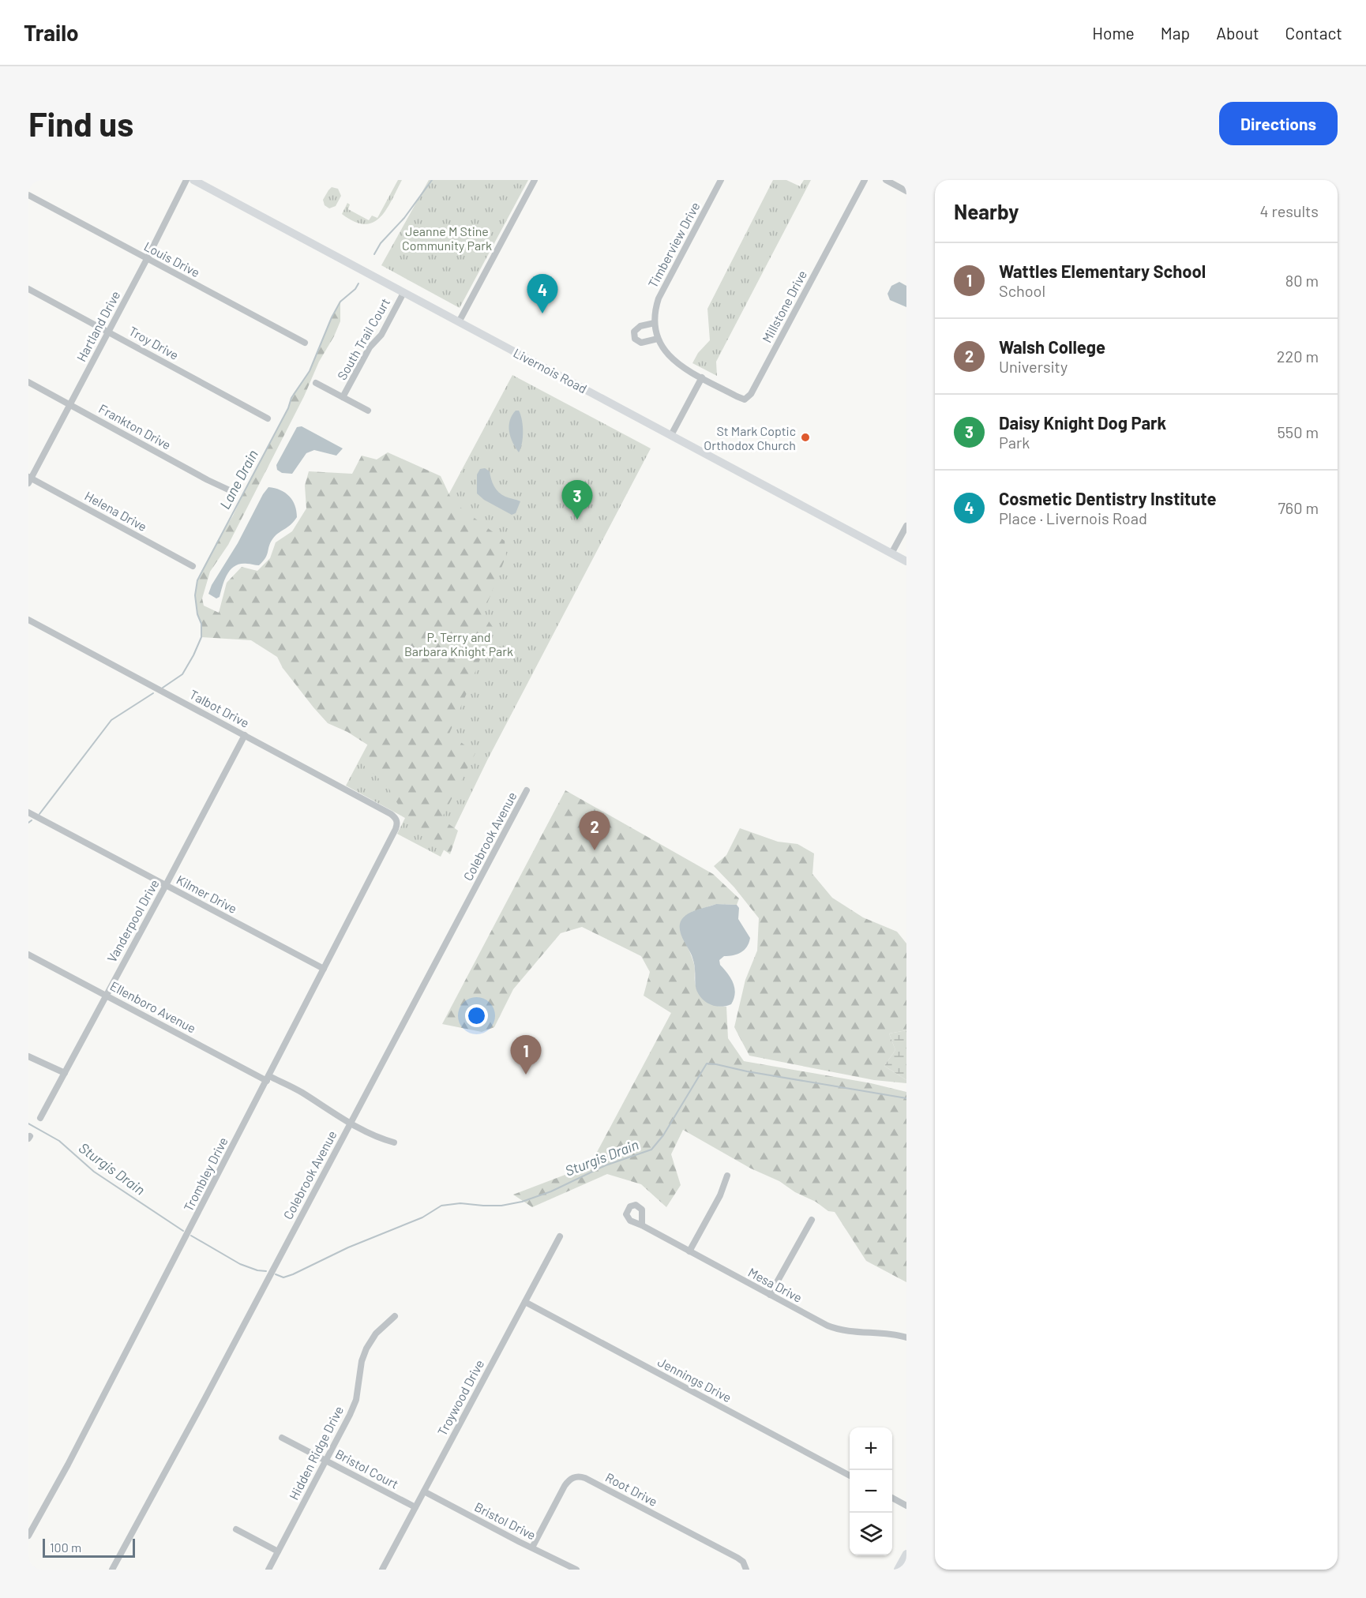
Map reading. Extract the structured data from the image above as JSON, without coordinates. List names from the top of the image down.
{
  "streets": {
    "main road": ["Livernois Road"],
    "street": [
      "Timberview Drive",
      "Louis Drive",
      "Millstone Drive",
      "Hartland Drive",
      "South Trail Court",
      "Troy Drive",
      "Frankton Drive",
      "Helena Drive",
      "Talbot Drive",
      "Colebrook Avenue",
      "Kilmer Drive",
      "Vanderpool Drive",
      "Ellenboro Avenue",
      "Trombley Drive",
      "Mesa Drive",
      "Jennings Drive",
      "Troywood Drive",
      "Hidden Ridge Drive",
      "Bristol Court",
      "Root Drive",
      "Bristol Drive"
    ]
  },
  "crossings": [
    ["Timberview Drive", "Millstone Drive"],
    ["Louis Drive", "Hartland Drive"],
    ["Hartland Drive", "Troy Drive"],
    ["Hartland Drive", "Frankton Drive"],
    ["Hartland Drive", "Helena Drive"],
    ["South Trail Court", "Livernois Road"],
    ["Talbot Drive", "Vanderpool Drive"],
    ["Talbot Drive", "Trombley Drive"],
    ["Colebrook Avenue", "Ellenboro Avenue"],
    ["Kilmer Drive", "Vanderpool Drive"],
    ["Kilmer Drive", "Trombley Drive"],
    ["Vanderpool Drive", "Ellenboro Avenue"],
    ["Ellenboro Avenue", "Trombley Drive"],
    ["Jennings Drive", "Troywood Drive"],
    ["Troywood Drive", "Bristol Court"],
    ["Troywood Drive", "Bristol Drive"],
    ["Hidden Ridge Drive", "Bristol Court"],
    ["Root Drive", "Bristol Drive"]
  ],
  "water": ["Lane Drain", "Sturgis Drain"],
  "parks": ["Jeanne M Stine Community Park", "P. Terry and Barbara Knight Park"],
  "places": ["St Mark Coptic Orthodox Church"],
  "scale_bar": "100 m",
  "page": {
    "header": "Trailo",
    "nav": [
      "Home",
      "Map",
      "About",
      "Contact"
    ],
    "buttons": "Directions",
    "title": "Find us",
    "heading": ["Nearby", "4 results"],
    "list": [
      {
        "mark": "1",
        "name": "Wattles Elementary School",
        "note": "School",
        "value": "80 m"
      },
      {
        "mark": "2",
        "name": "Walsh College",
        "note": "University",
        "value": "220 m"
      },
      {
        "mark": "3",
        "name": "Daisy Knight Dog Park",
        "note": "Park",
        "value": "550 m"
      },
      {
        "mark": "4",
        "name": "Cosmetic Dentistry Institute",
        "note": "Place · Livernois Road",
        "value": "760 m"
      }
    ],
    "pins": [
      "4",
      "3",
      "2",
      "1"
    ],
    "map_buttons": ["+", "−"],
    "scale": "100 m"
  }
}
